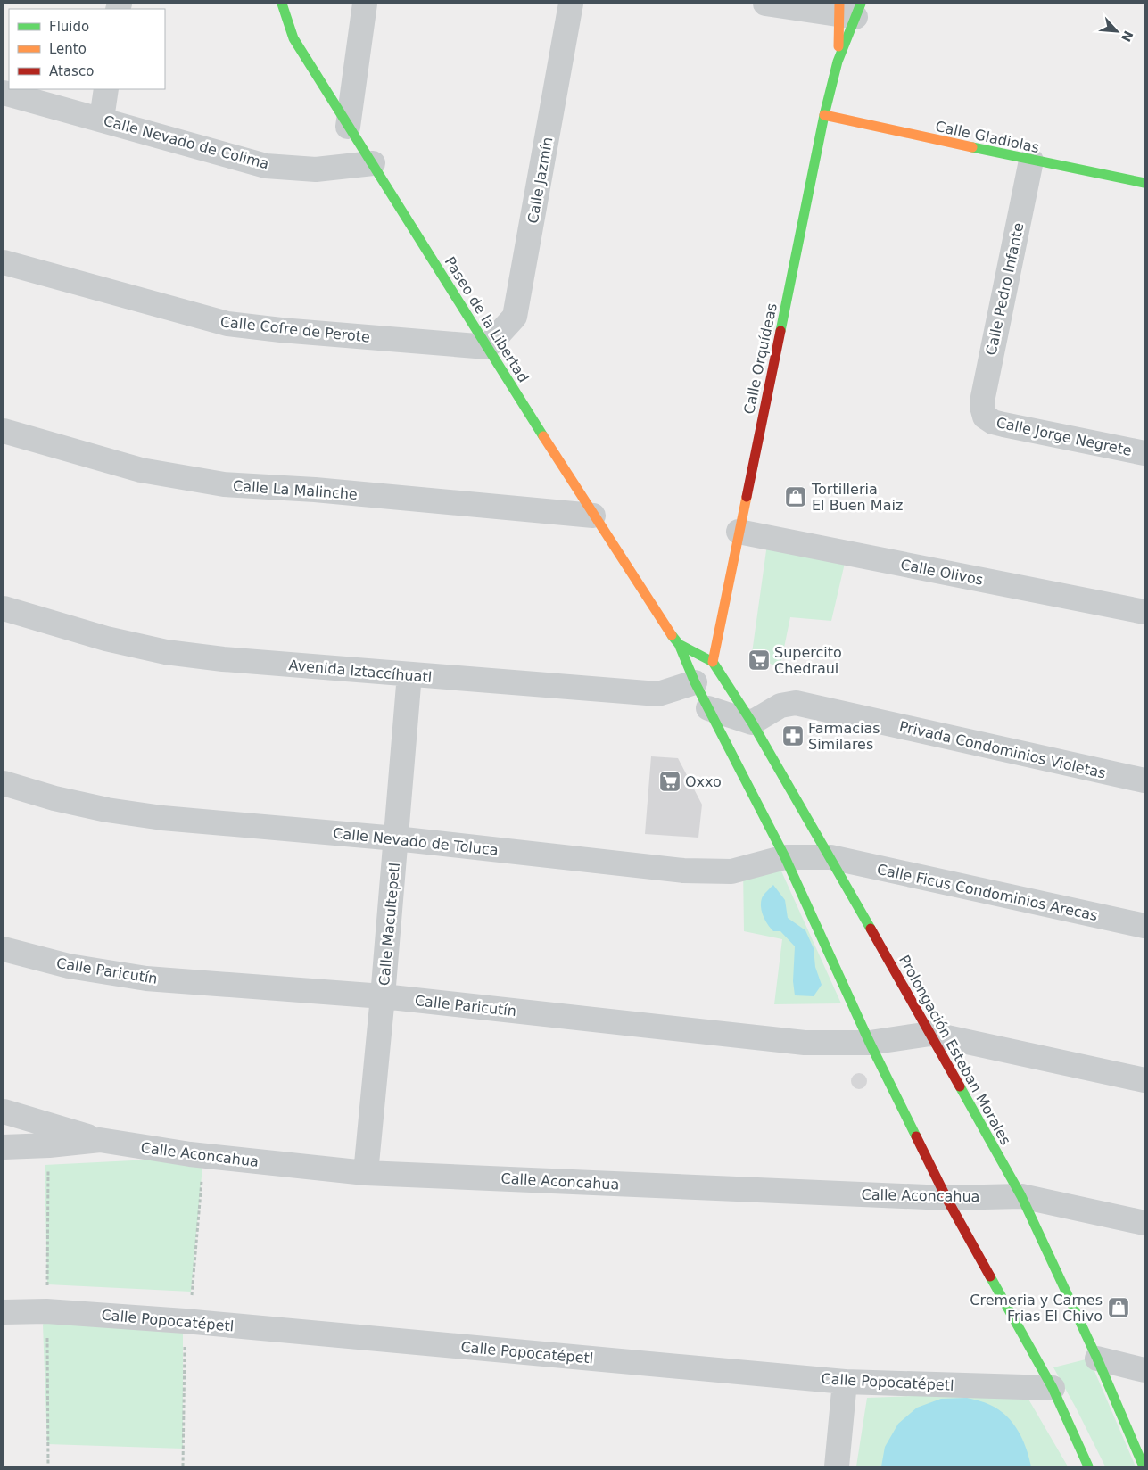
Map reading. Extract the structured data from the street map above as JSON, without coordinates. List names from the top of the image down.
{
  "streets": {
    "street": [
      "Calle Gladiolas",
      "Calle Nevado de Colima",
      "Calle Jazmín",
      "Calle Pedro Infante",
      "Paseo de la Libertad",
      "Calle Cofre de Perote",
      "Calle Orquídeas",
      "Calle Jorge Negrete",
      "Calle La Malinche",
      "Calle Olivos",
      "Avenida Iztaccíhuatl",
      "Privada Condominios Violetas",
      "Calle Nevado de Toluca",
      "Calle Ficus Condominios Arecas",
      "Calle Macultepetl",
      "Calle Paricutín",
      "Prolongación Esteban Morales",
      "Calle Aconcahua",
      "Calle Popocatépetl"
    ]
  },
  "crossings": [
    ["Calle Gladiolas", "Calle Pedro Infante"],
    ["Calle Gladiolas", "Calle Orquídeas"],
    ["Calle Nevado de Colima", "Paseo de la Libertad"],
    ["Calle Jazmín", "Paseo de la Libertad"],
    ["Calle Jazmín", "Calle Cofre de Perote"],
    ["Calle Pedro Infante", "Calle Jorge Negrete"],
    ["Paseo de la Libertad", "Calle Cofre de Perote"],
    ["Paseo de la Libertad", "Calle Orquídeas"],
    ["Paseo de la Libertad", "Calle La Malinche"],
    ["Paseo de la Libertad", "Avenida Iztaccíhuatl"],
    ["Paseo de la Libertad", "Prolongación Esteban Morales"],
    ["Calle Orquídeas", "Calle Olivos"],
    ["Calle Orquídeas", "Avenida Iztaccíhuatl"],
    ["Calle Orquídeas", "Prolongación Esteban Morales"],
    ["Avenida Iztaccíhuatl", "Calle Macultepetl"],
    ["Avenida Iztaccíhuatl", "Prolongación Esteban Morales"],
    ["Privada Condominios Violetas", "Prolongación Esteban Morales"],
    ["Calle Nevado de Toluca", "Calle Ficus Condominios Arecas"],
    ["Calle Nevado de Toluca", "Calle Macultepetl"],
    ["Calle Nevado de Toluca", "Prolongación Esteban Morales"],
    ["Calle Ficus Condominios Arecas", "Prolongación Esteban Morales"],
    ["Calle Macultepetl", "Calle Paricutín"],
    ["Calle Macultepetl", "Calle Aconcahua"],
    ["Calle Paricutín", "Prolongación Esteban Morales"],
    ["Prolongación Esteban Morales", "Calle Aconcahua"]
  ],
  "places": {
    "shop": ["Tortilleria El Buen Maiz", "Cremeria y Carnes Frias El Chivo"],
    "supermarket": ["Supercito Chedraui", "Oxxo"],
    "pharmacy": ["Farmacias Similares"]
  },
  "legend": ["Fluido", "Lento", "Atasco"],
  "north": "bottom right"
}
